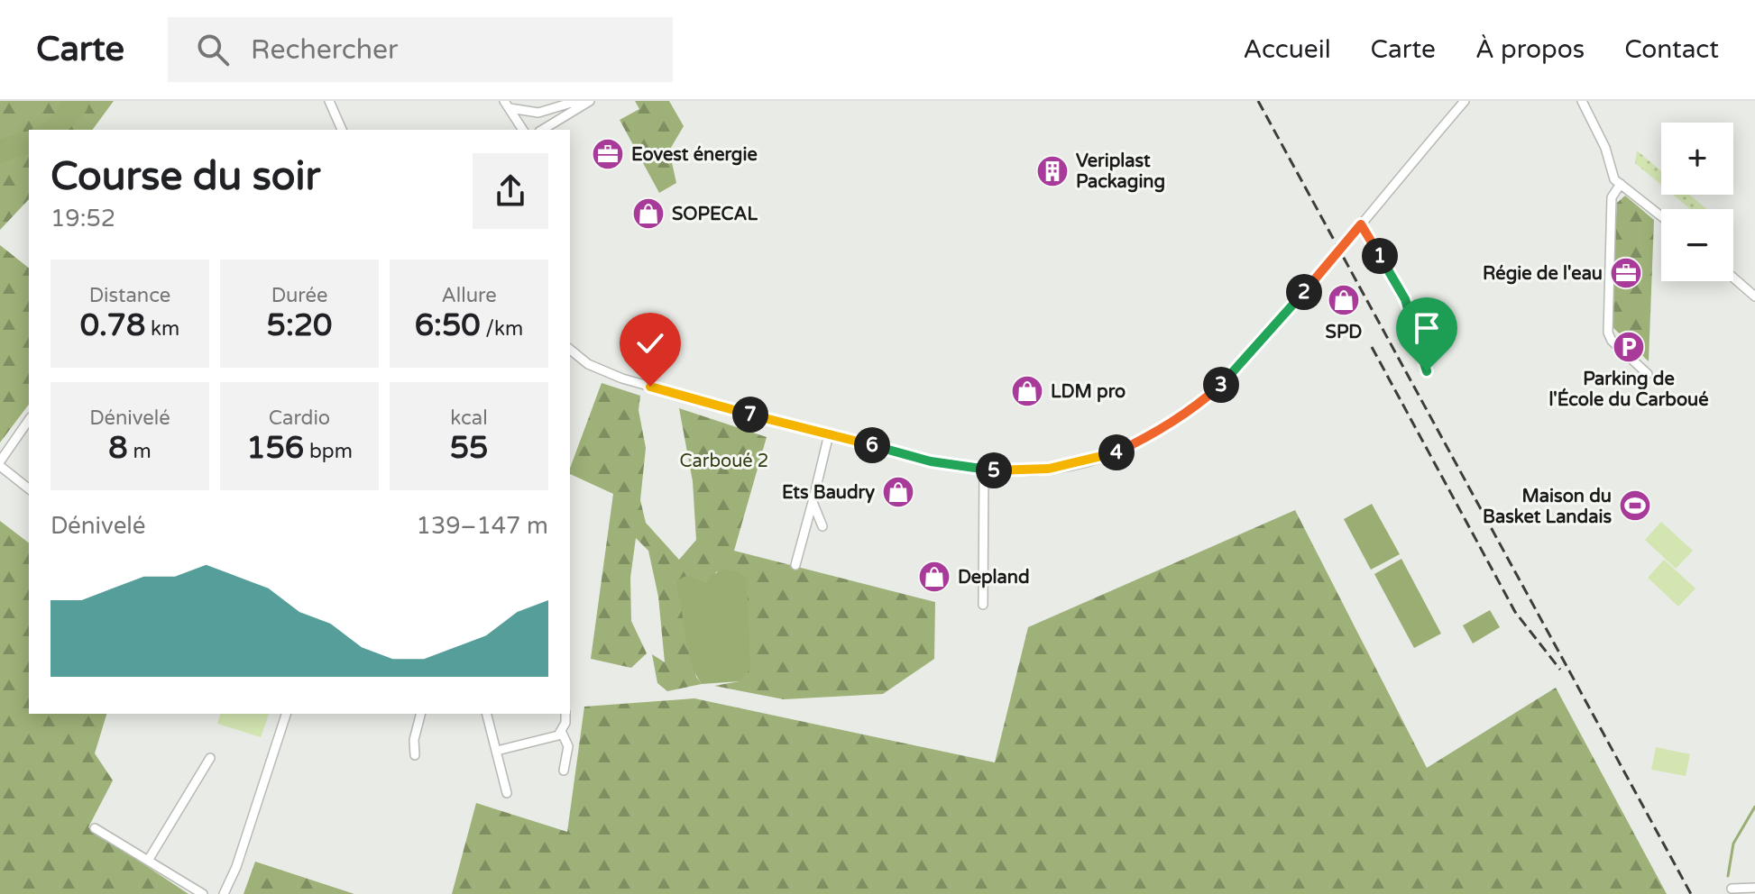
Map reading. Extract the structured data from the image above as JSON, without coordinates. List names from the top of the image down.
{
  "parks": ["Carboué 2"],
  "places": {
    "office": ["Eovest énergie", "Régie de l'eau"],
    "building": ["Veriplast Packaging"],
    "shop": [
      "SOPECAL",
      "SPD",
      "LDM pro",
      "Ets Baudry",
      "Depland"
    ],
    "parking": ["Parking de l'École du Carboué"],
    "sports": ["Maison du Basket Landais"]
  },
  "page": {
    "header": "Carte",
    "search": "Rechercher",
    "nav": [
      "Accueil",
      "Carte",
      "À propos",
      "Contact"
    ],
    "map_buttons": ["+", "−"],
    "heading": ["Course du soir", "19:52"],
    "pins": [
      "1",
      "2",
      "3",
      "7",
      "6",
      "4",
      "5"
    ],
    "stats": [
      ["Distance", "0.78 km"],
      ["Durée", "5:20"],
      ["Allure", "6:50 /km"],
      ["Dénivelé", "8 m"],
      ["Cardio", "156 bpm"],
      ["kcal", "55"]
    ],
    "chart": ["Dénivelé", "139–147 m"]
  }
}
